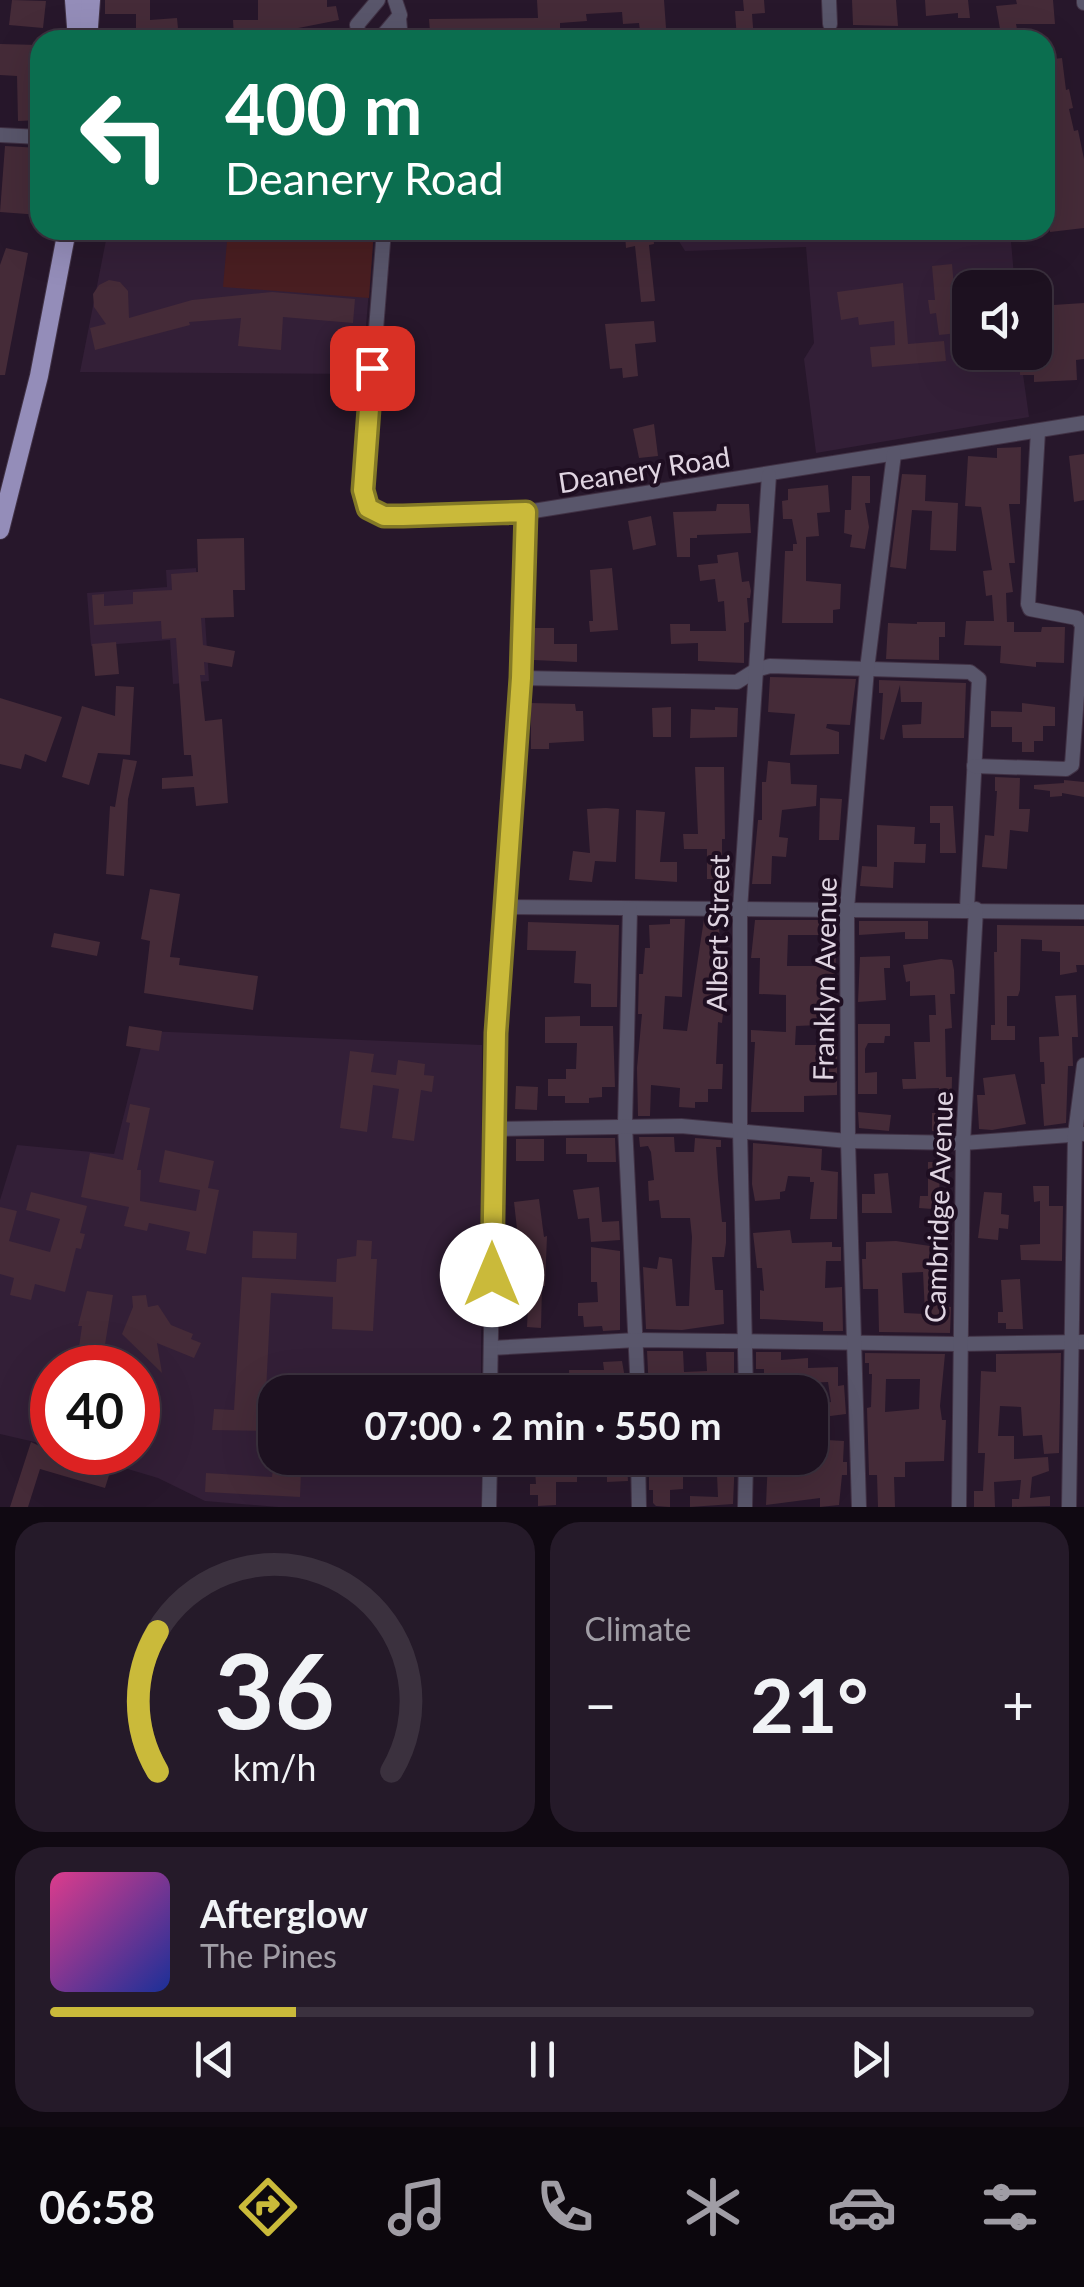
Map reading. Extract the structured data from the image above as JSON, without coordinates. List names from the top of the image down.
{
  "streets": {
    "street": [
      "Deanery Road",
      "Albert Street",
      "Franklyn Avenue",
      "Cambridge Avenue"
    ]
  },
  "crossings": [
    ["Deanery Road", "Albert Street"],
    ["Deanery Road", "Franklyn Avenue"],
    ["Franklyn Avenue", "Cambridge Avenue"]
  ],
  "page": {
    "turn": ["400 m", "Deanery Road"],
    "limit": "40",
    "trip": "07:00 · 2 min · 550 m",
    "tile": "Climate",
    "heat": ["−", "21°", "+"],
    "song": ["Afterglow", "The Pines"],
    "tabs": "06:58",
    "gauge": ["36", "km/h"]
  }
}
